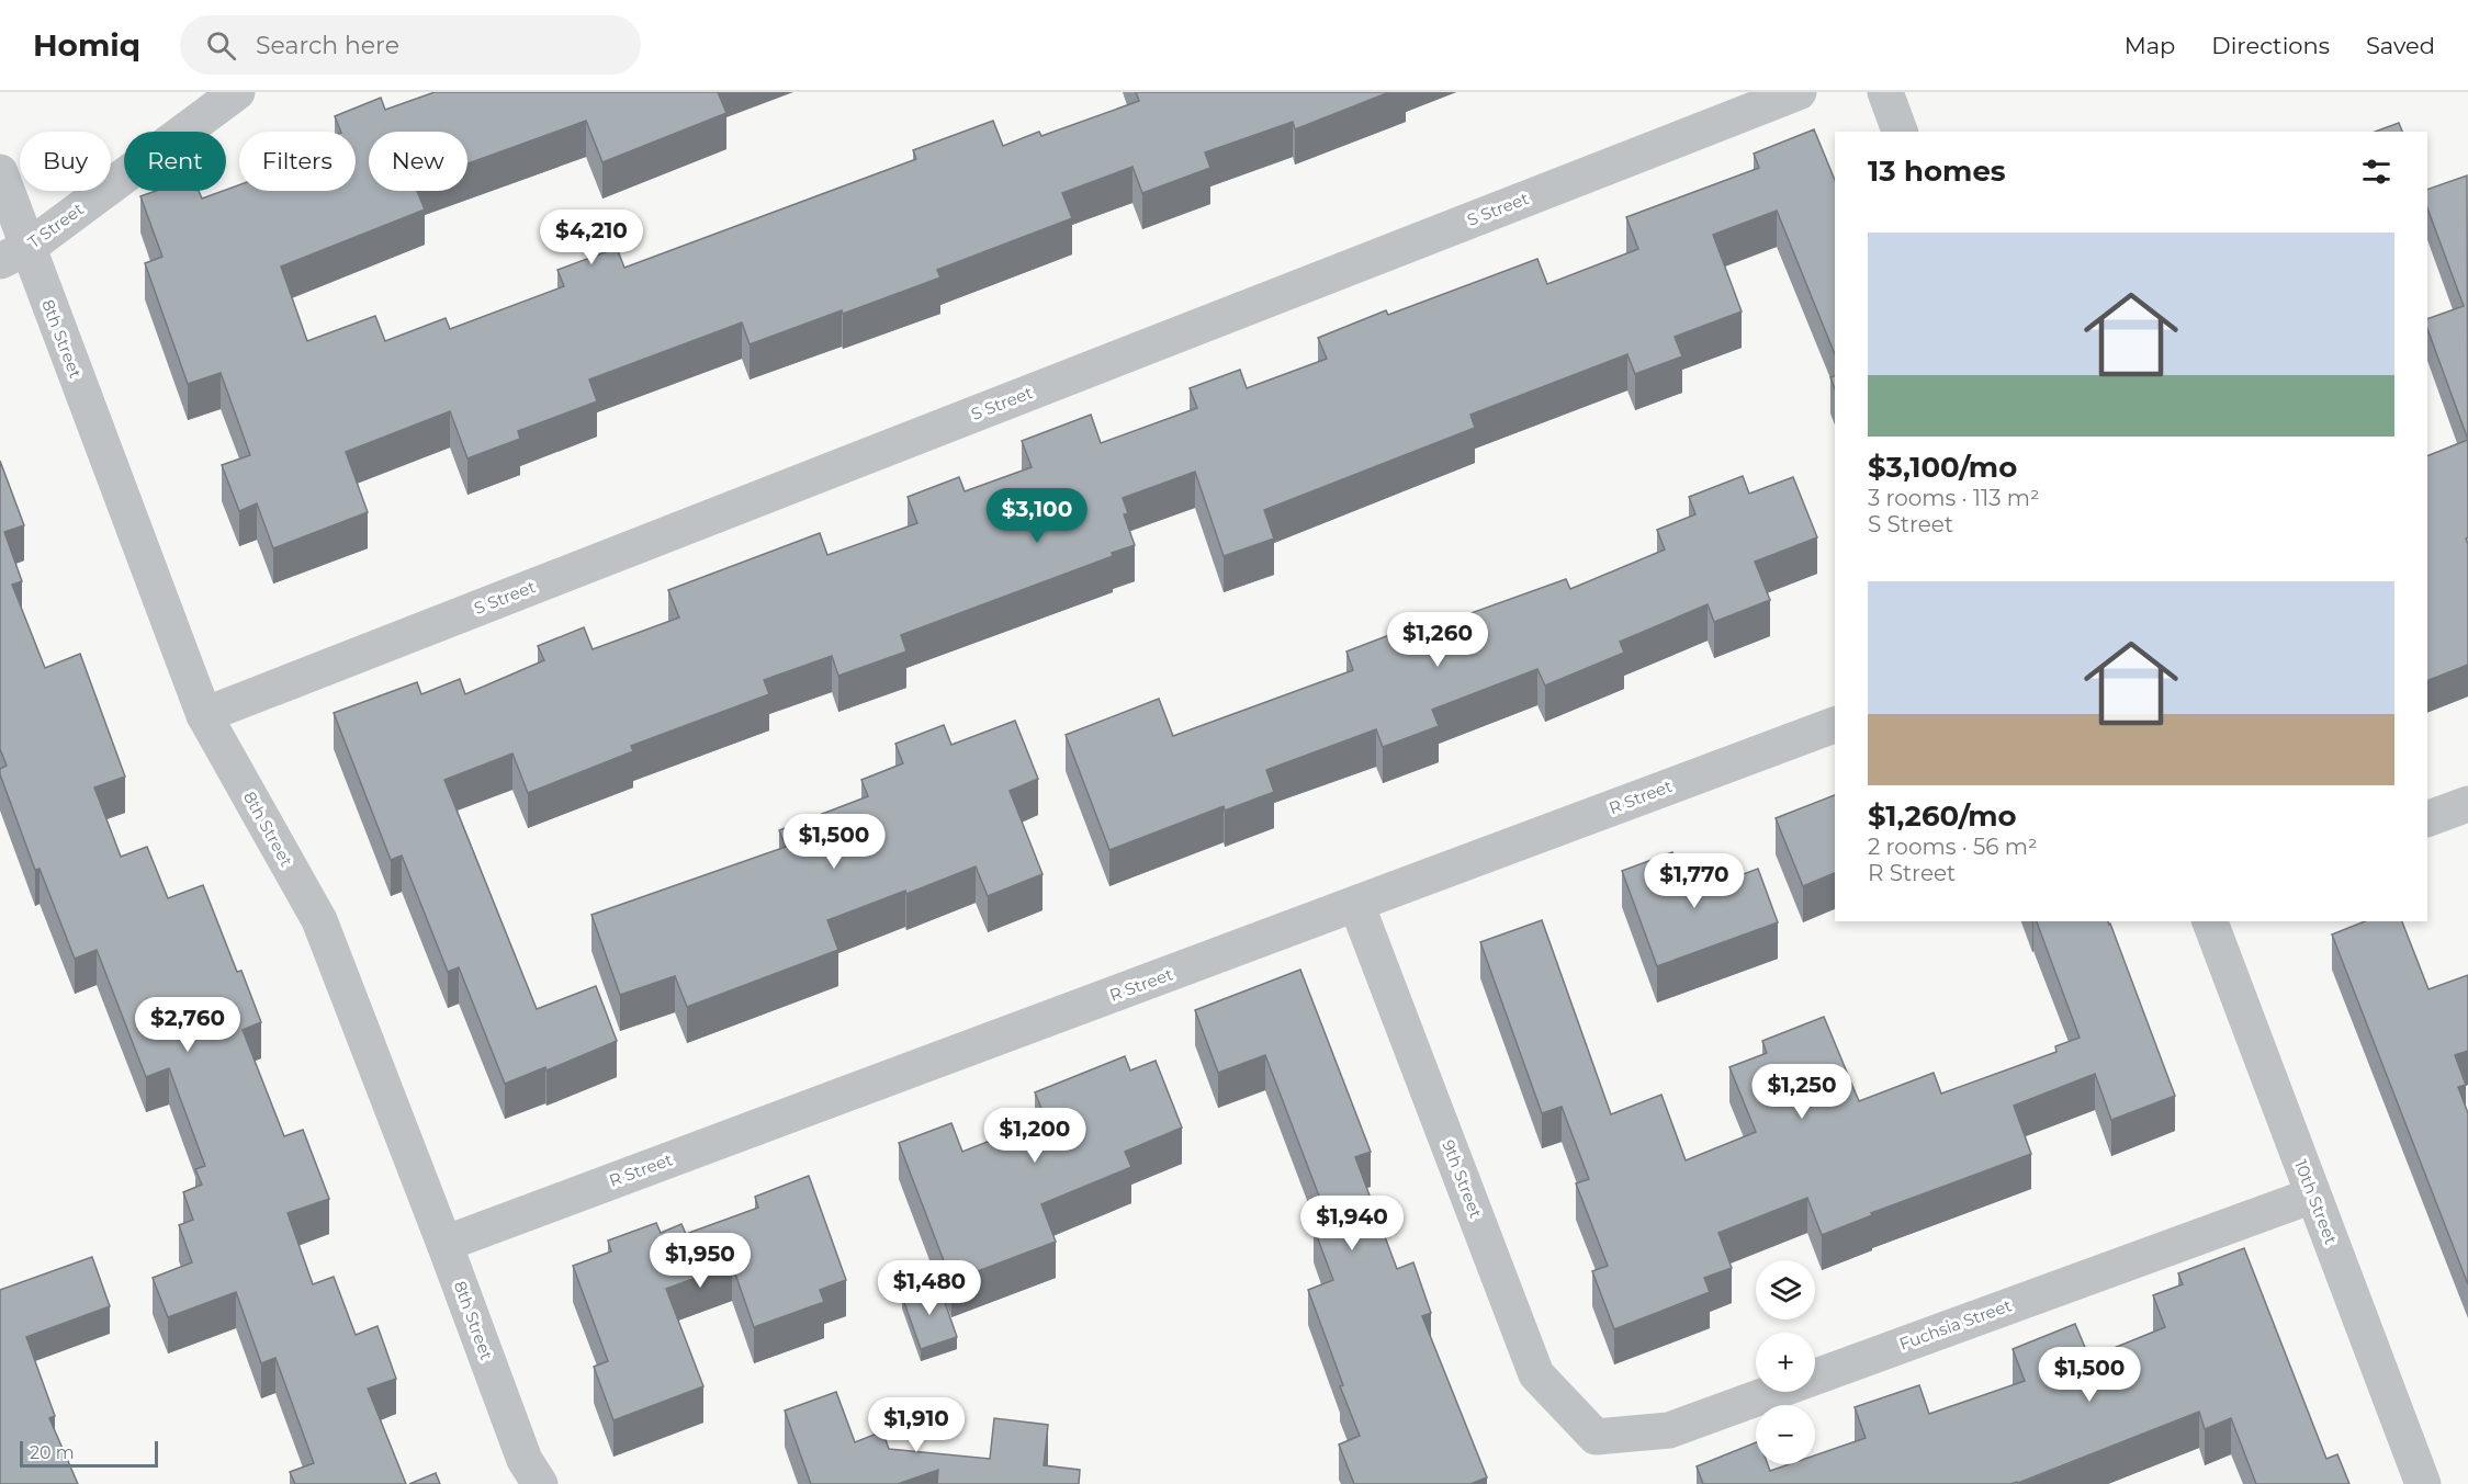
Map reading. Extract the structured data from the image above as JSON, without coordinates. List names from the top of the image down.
{
  "streets": {
    "street": [
      "S Street",
      "T Street",
      "8th Street",
      "R Street",
      "9th Street",
      "10th Street",
      "Fuchsia Street"
    ]
  },
  "crossings": [
    ["S Street", "8th Street"],
    ["T Street", "8th Street"],
    ["8th Street", "R Street"],
    ["R Street", "9th Street"],
    ["9th Street", "Fuchsia Street"],
    ["10th Street", "Fuchsia Street"]
  ],
  "scale_bar": "20 m",
  "page": {
    "header": "Homiq",
    "search": "Search here",
    "nav": ["Map", "Directions", "Saved"],
    "chip": [
      "Buy",
      "Rent",
      "Filters",
      "New"
    ],
    "heading": "13 homes",
    "price": [
      "$4,210",
      "$3,100",
      "$1,260",
      "$1,500",
      "$1,770",
      "$2,760",
      "$1,250",
      "$1,200",
      "$1,940",
      "$1,950",
      "$1,480",
      "$1,500",
      "$1,910"
    ],
    "list": [
      {
        "name": "$3,100/mo",
        "note": "3 rooms · 113 m² · S Street"
      },
      {
        "name": "$1,260/mo",
        "note": "2 rooms · 56 m² · R Street"
      }
    ],
    "map_buttons": ["+", "−"],
    "scale": "20 m"
  }
}
